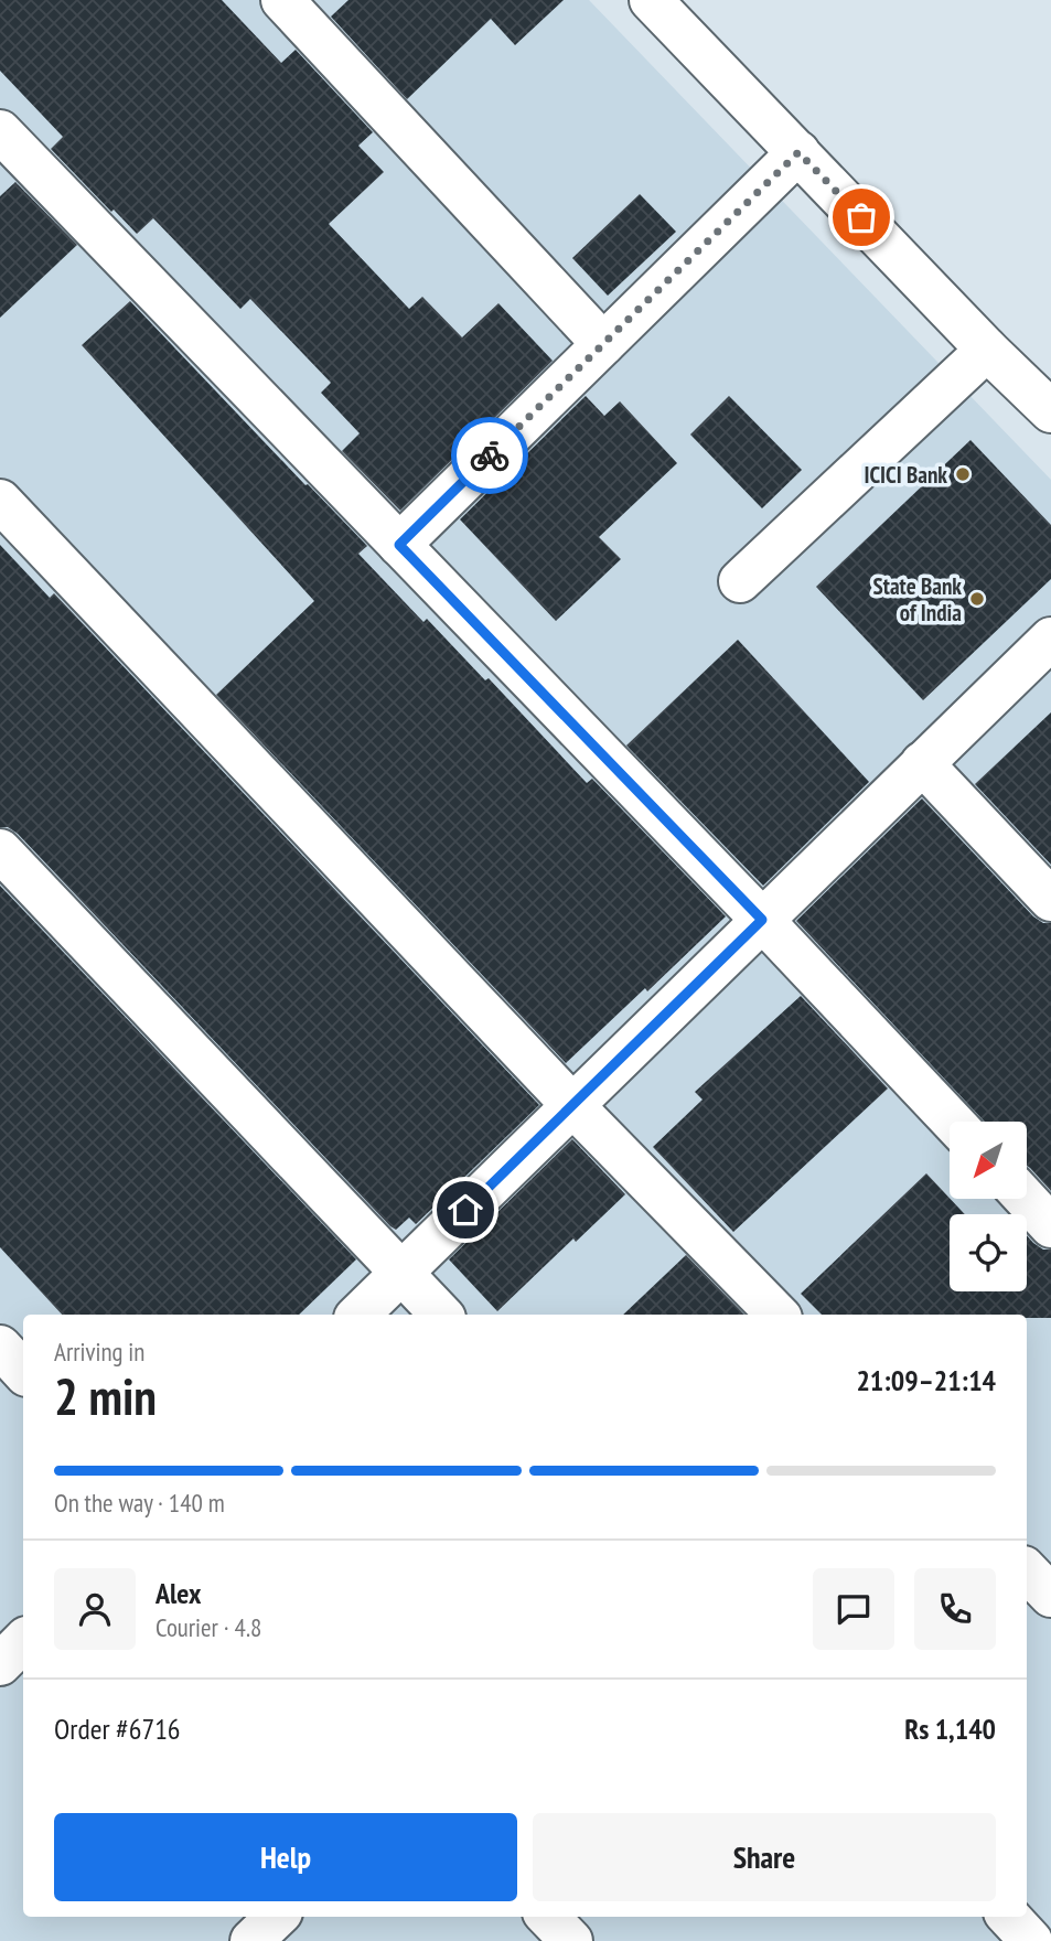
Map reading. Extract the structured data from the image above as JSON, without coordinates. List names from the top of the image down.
{
  "places": ["ICICI Bank", "State Bank of India"],
  "north": "bottom left",
  "page": {
    "heading": ["2 min", "Arriving in", "21:09–21:14"],
    "panel": [
      "Alex",
      "Courier · 4.8",
      "Order #6716",
      "Rs 1,140"
    ],
    "bar": "On the way · 140 m",
    "buttons": ["Help", "Share"]
  }
}
